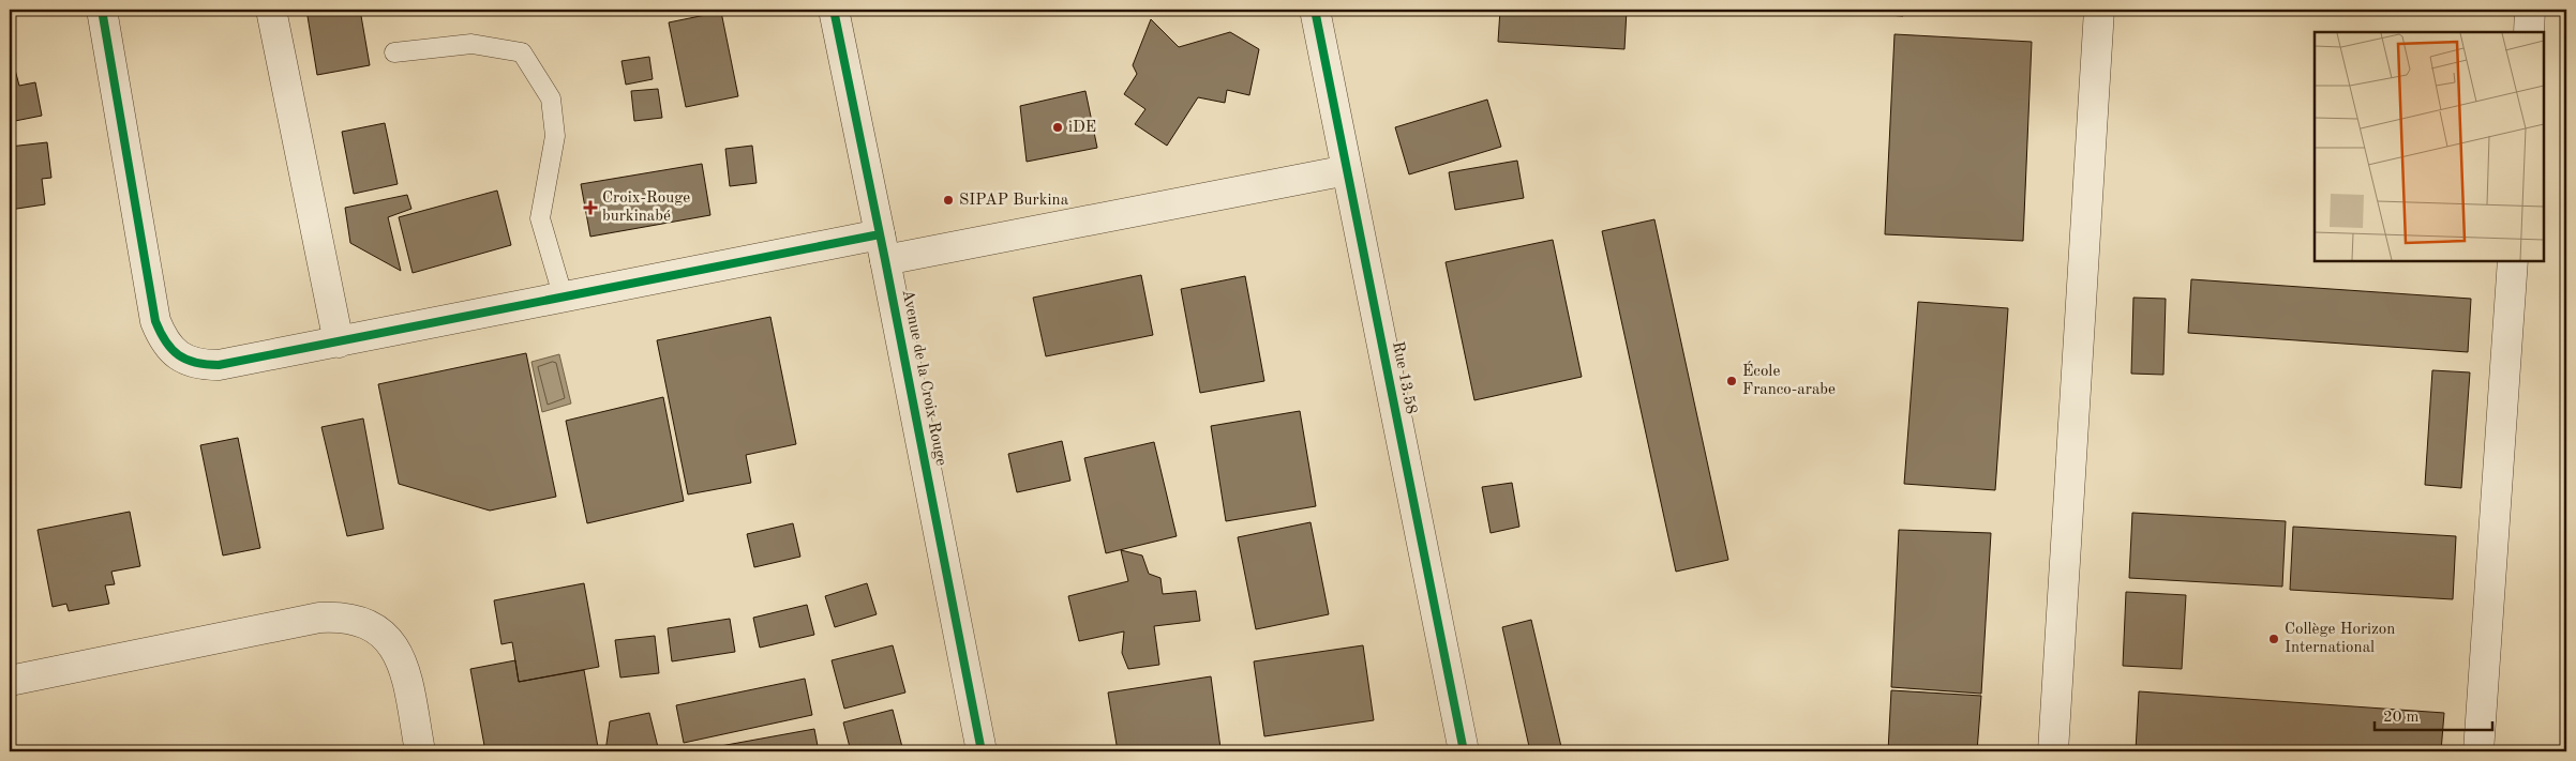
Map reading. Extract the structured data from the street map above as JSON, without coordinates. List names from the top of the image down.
{
  "streets": {
    "street": ["Avenue de la Croix Rouge", "Rue 13.58"]
  },
  "places": {
    "other": [
      "iDE",
      "SIPAP Burkina",
      "École Franco-arabe",
      "Collège Horizon International"
    ],
    "health": ["Croix-Rouge burkinabé"]
  },
  "scale_bar": "20 m"
}
